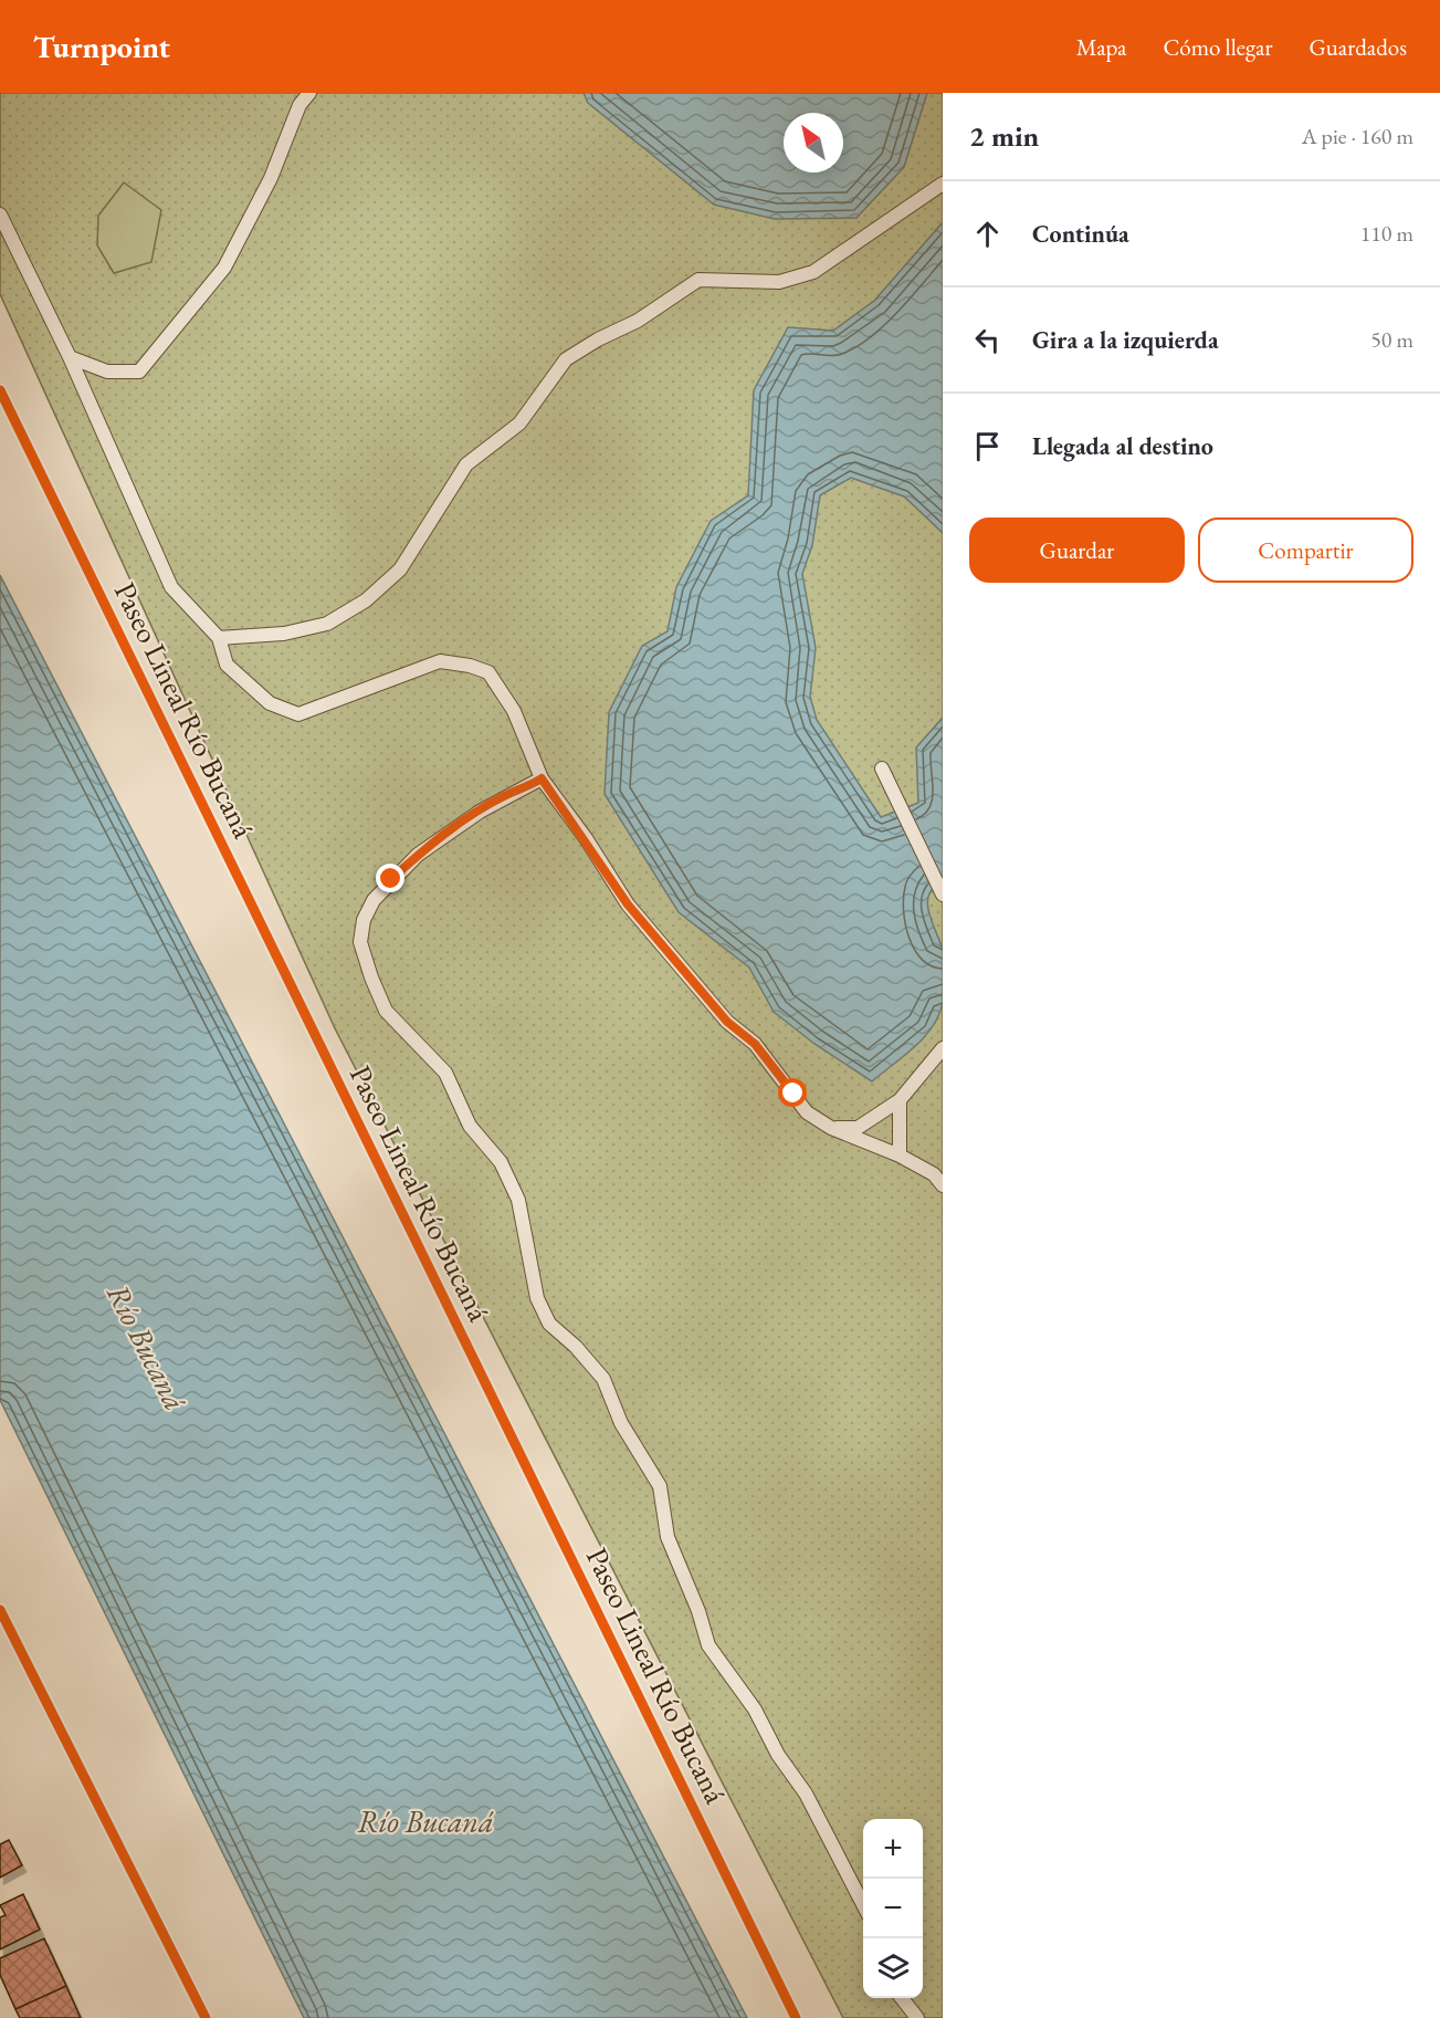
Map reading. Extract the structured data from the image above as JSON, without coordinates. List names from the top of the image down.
{
  "streets": {
    "cycle path": ["Paseo Lineal Río Bucaná"]
  },
  "water": ["Río Bucaná"],
  "north": "top left",
  "page": {
    "header": "Turnpoint",
    "nav": ["Mapa", "Cómo llegar", "Guardados"],
    "heading": ["2 min", "A pie · 160 m"],
    "list": [
      ["Continúa", "110 m"],
      ["Gira a la izquierda", "50 m"],
      "Llegada al destino"
    ],
    "buttons": ["Guardar", "Compartir"],
    "map_buttons": ["+", "−"]
  }
}
